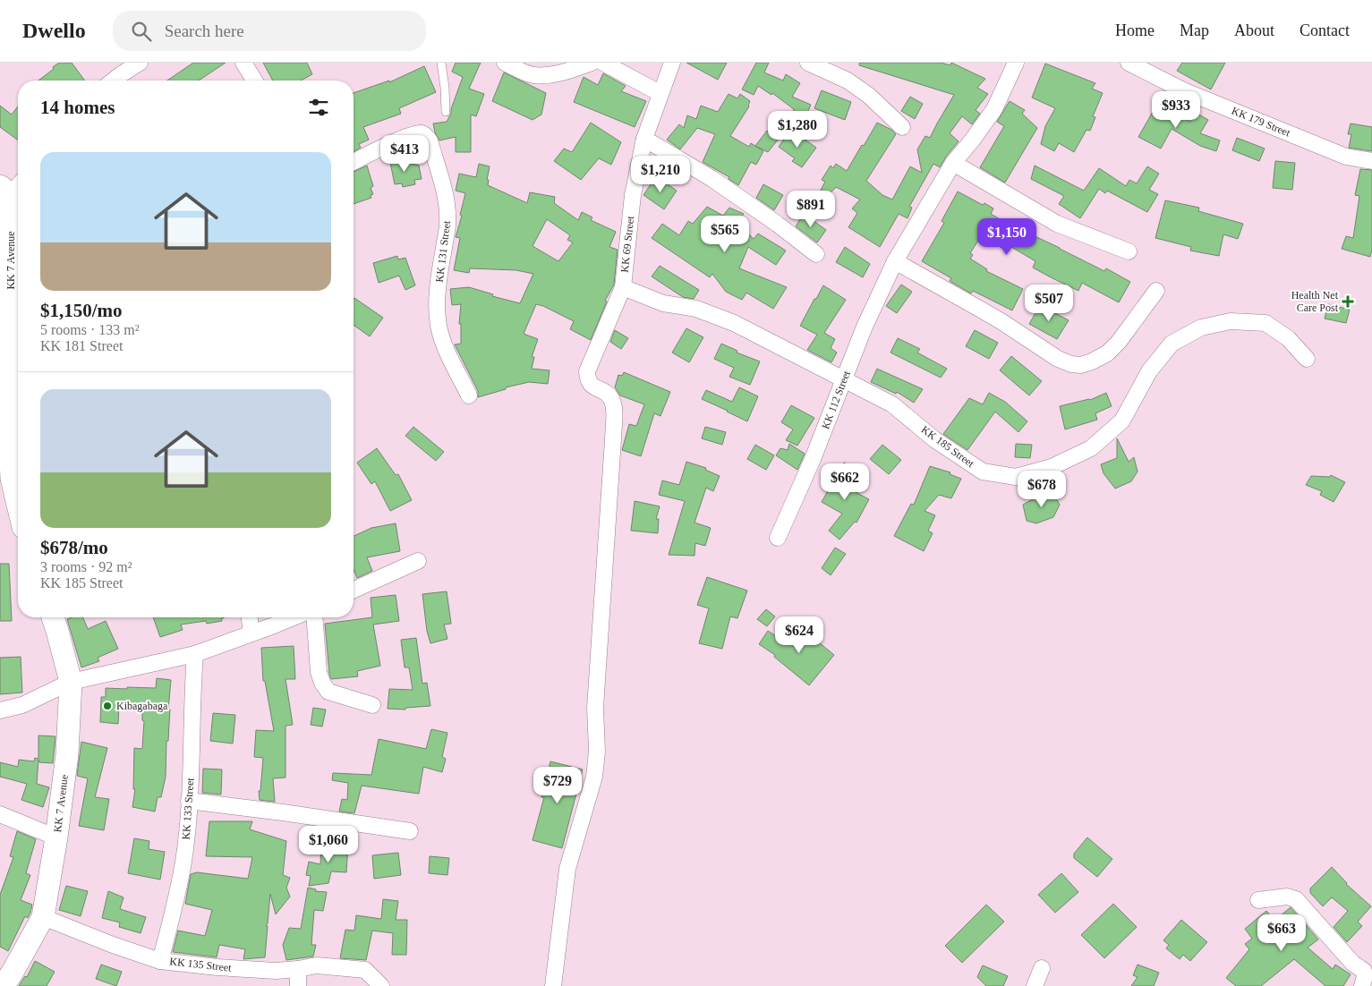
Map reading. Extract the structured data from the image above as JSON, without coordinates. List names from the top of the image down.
{
  "streets": {
    "street": [
      "KK 179 Street",
      "KK 69 Street",
      "KK 131 Street",
      "KK 7 Avenue",
      "KK 112 Street",
      "KK 185 Street",
      "KK 133 Street",
      "KK 135 Street"
    ]
  },
  "crossings": [
    ["KK 69 Street", "KK 185 Street"],
    ["KK 7 Avenue", "KK 135 Street"],
    ["KK 112 Street", "KK 185 Street"],
    ["KK 133 Street", "KK 135 Street"]
  ],
  "places": {
    "health": ["Health Net Care Post"],
    "other": ["Kibagabaga"]
  },
  "page": {
    "header": "Dwello",
    "search": "Search here",
    "nav": [
      "Home",
      "Map",
      "About",
      "Contact"
    ],
    "heading": "14 homes",
    "price": [
      "$933",
      "$1,280",
      "$413",
      "$1,210",
      "$891",
      "$565",
      "$1,150",
      "$507",
      "$662",
      "$678",
      "$624",
      "$729",
      "$1,060",
      "$663"
    ],
    "list": [
      {
        "name": "$1,150/mo",
        "note": "5 rooms · 133 m² · KK 181 Street"
      },
      {
        "name": "$678/mo",
        "note": "3 rooms · 92 m² · KK 185 Street"
      }
    ]
  }
}
